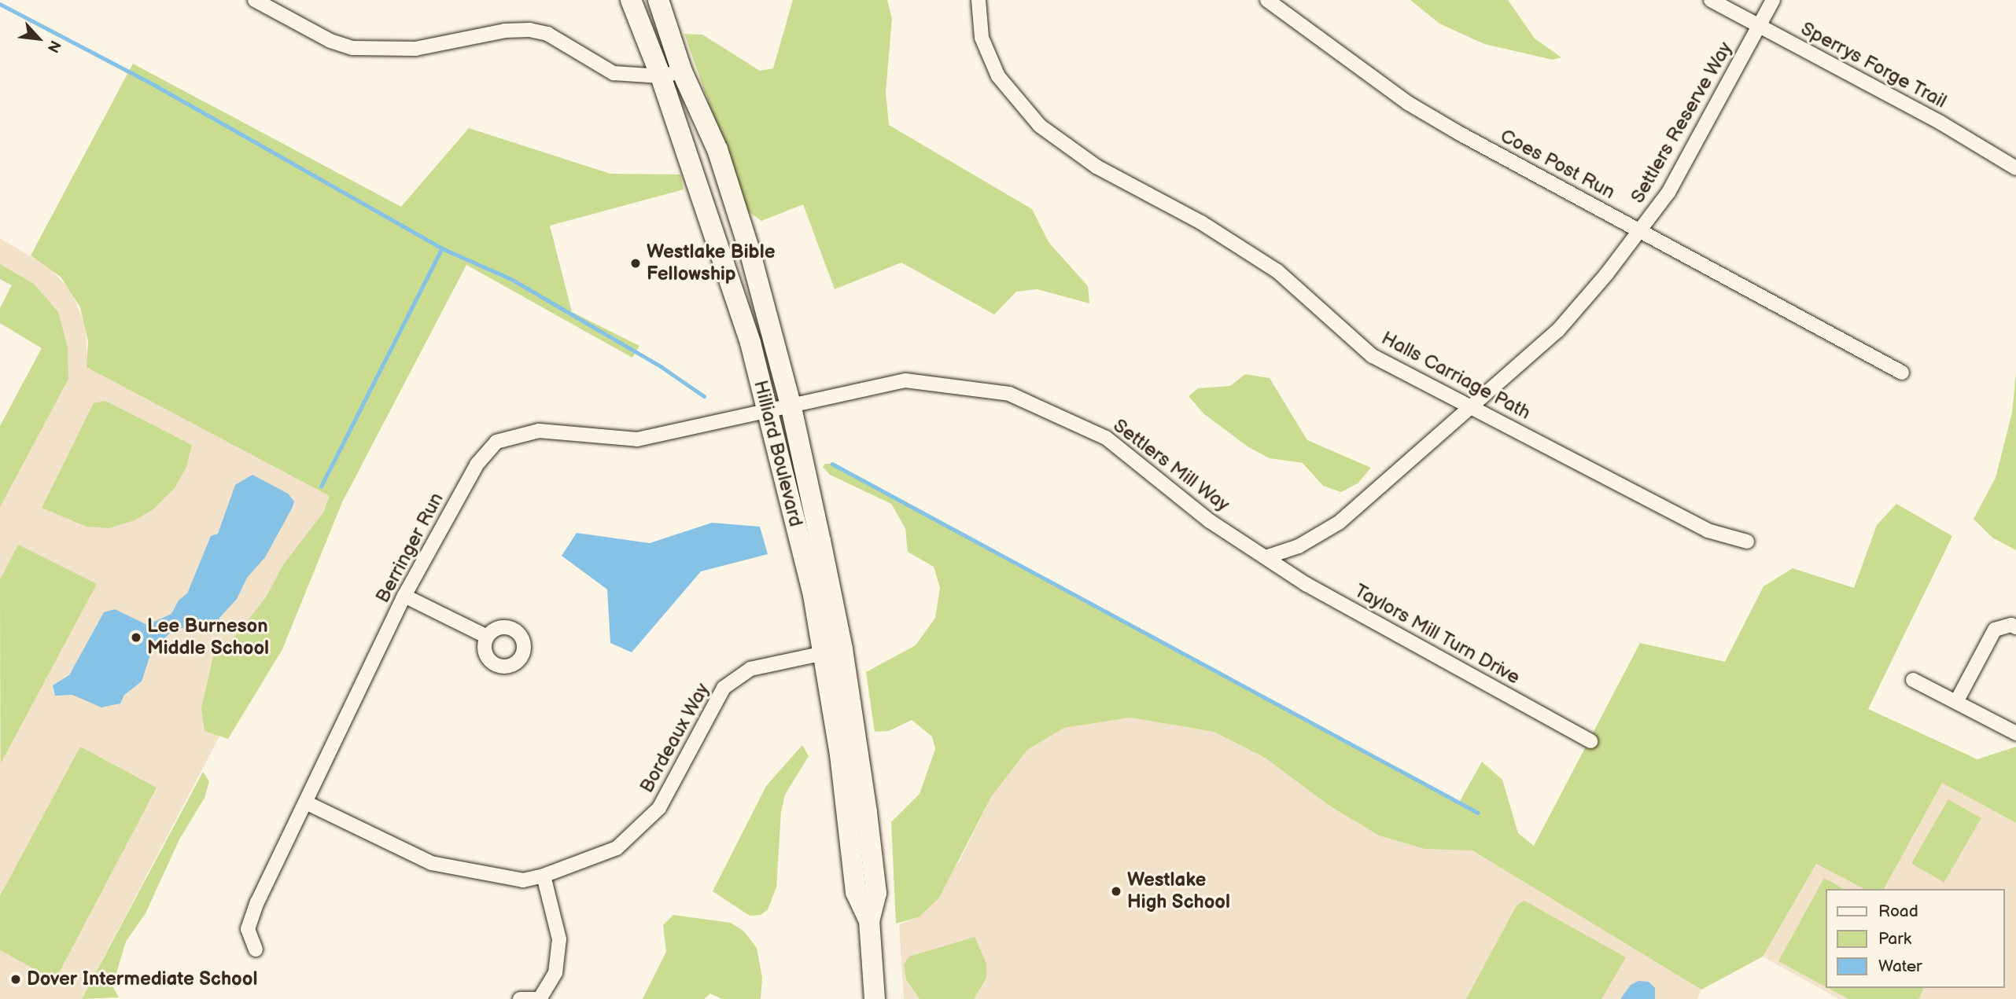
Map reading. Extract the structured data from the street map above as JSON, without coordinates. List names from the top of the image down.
{
  "streets": {
    "main road": ["Hilliard Boulevard"],
    "street": [
      "Sperrys Forge Trail",
      "Settlers Reserve Way",
      "Coes Post Run",
      "Halls Carriage Path",
      "Settlers Mill Way",
      "Berringer Run",
      "Taylors Mill Turn Drive",
      "Bordeaux Way"
    ]
  },
  "crossings": [
    ["Sperrys Forge Trail", "Settlers Reserve Way"],
    ["Settlers Reserve Way", "Coes Post Run"],
    ["Settlers Reserve Way", "Halls Carriage Path"],
    ["Settlers Reserve Way", "Settlers Mill Way"],
    ["Settlers Reserve Way", "Taylors Mill Turn Drive"],
    ["Hilliard Boulevard", "Settlers Mill Way"],
    ["Hilliard Boulevard", "Berringer Run"],
    ["Hilliard Boulevard", "Bordeaux Way"],
    ["Settlers Mill Way", "Berringer Run"],
    ["Settlers Mill Way", "Taylors Mill Turn Drive"],
    ["Berringer Run", "Bordeaux Way"]
  ],
  "places": [
    "Westlake Bible Fellowship",
    "Lee Burneson Middle School",
    "Westlake High School",
    "Dover Intermediate School"
  ],
  "legend": ["Road", "Park", "Water"],
  "north": "bottom right"
}
